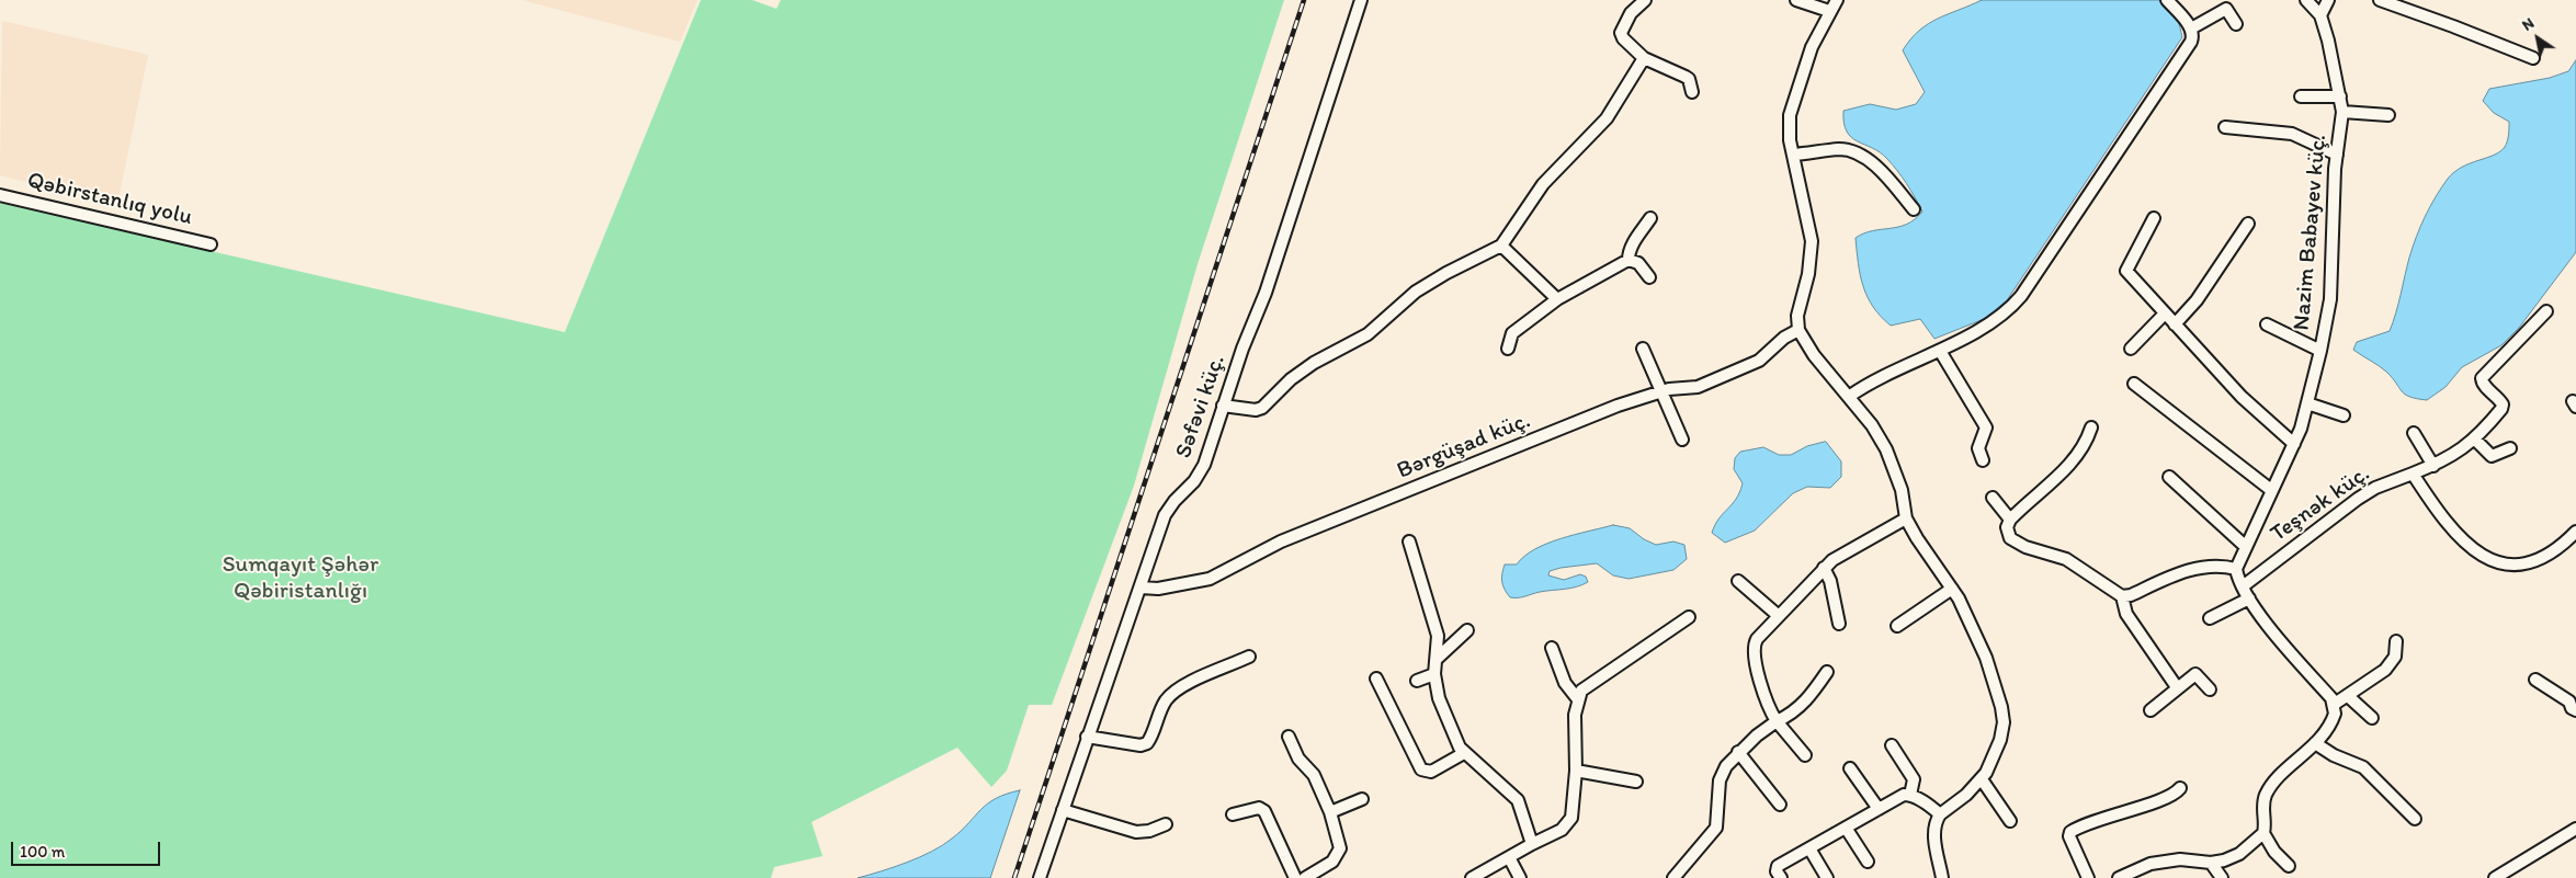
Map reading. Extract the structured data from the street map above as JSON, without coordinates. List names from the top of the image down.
{
  "streets": {
    "street": [
      "Qəbirstanlıq yolu",
      "Nazim Babayev küç.",
      "Səfəvi küç.",
      "Bərgüşad küç.",
      "Teşnək küç."
    ]
  },
  "crossings": [
    ["Səfəvi küç.", "Bərgüşad küç."]
  ],
  "parks": ["Sumqayıt Şəhər Qəbiristanlığı"],
  "scale_bar": "100 m",
  "north": "top left"
}
